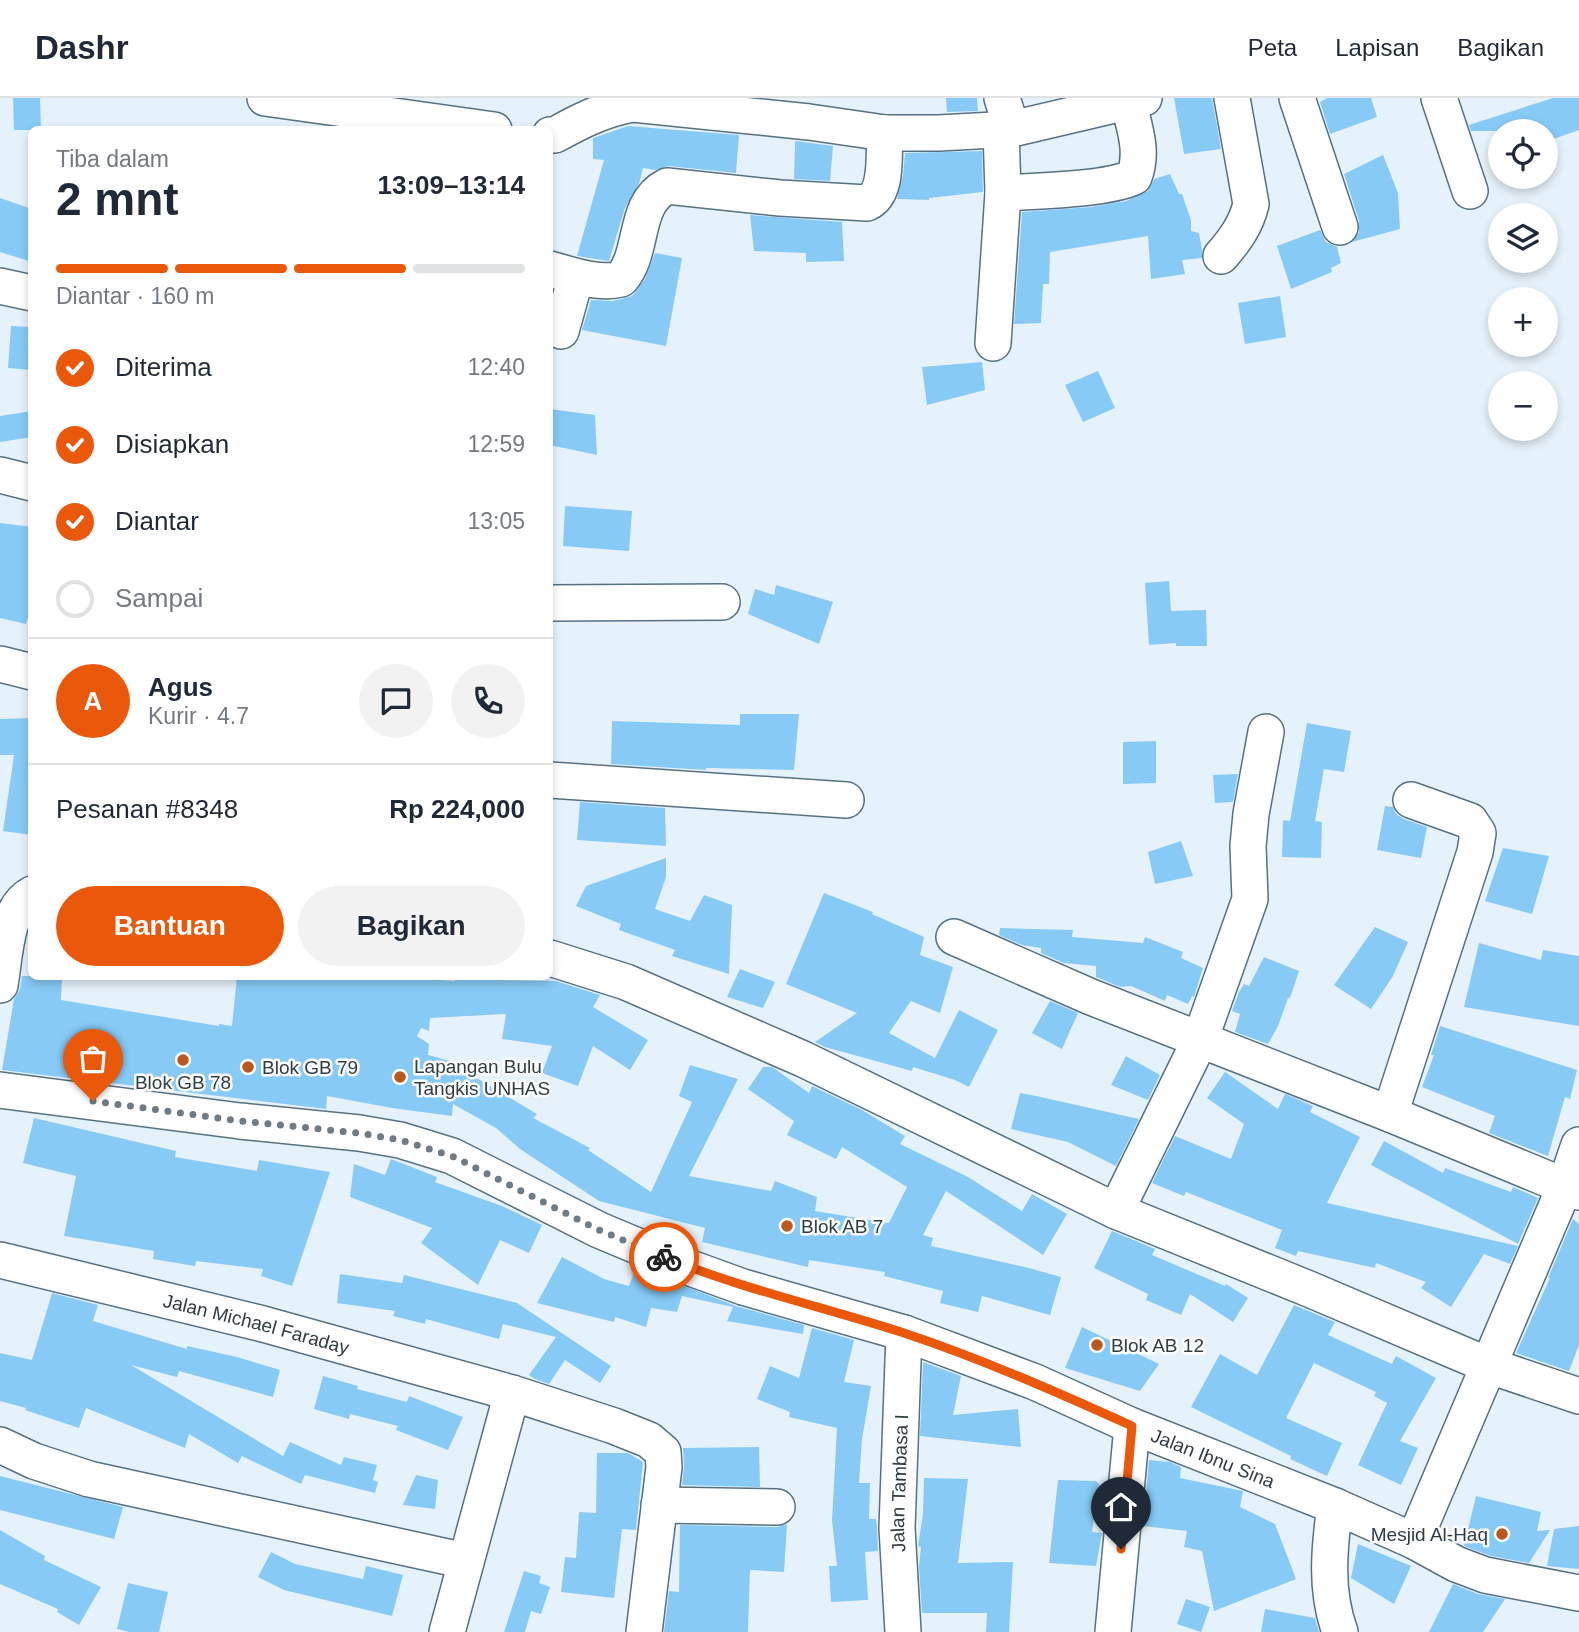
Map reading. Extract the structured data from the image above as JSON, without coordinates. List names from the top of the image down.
{
  "streets": {
    "street": ["Jalan Michael Faraday", "Jalan Ibnu Sina", "Jalan Tambasa I"]
  },
  "crossings": [
    ["Jalan Ibnu Sina", "Jalan Tambasa I"]
  ],
  "places": [
    "Blok GB 78",
    "Blok GB 79",
    "Lapangan Bulu Tangkis UNHAS",
    "Blok AB 7",
    "Blok AB 12",
    "Mesjid Al-Haq"
  ],
  "page": {
    "header": "Dashr",
    "nav": ["Peta", "Lapisan", "Bagikan"],
    "map_buttons": ["+", "−"],
    "heading": ["2 mnt", "Tiba dalam", "13:09–13:14"],
    "panel": [
      "Agus",
      "Kurir · 4.7",
      "Pesanan #8348",
      "Rp 224,000"
    ],
    "bar": "Diantar · 160 m",
    "list": [
      ["Diterima", "12:40"],
      ["Disiapkan", "12:59"],
      ["Diantar", "13:05"],
      "Sampai"
    ],
    "round": "A",
    "buttons": ["Bantuan", "Bagikan"]
  }
}
